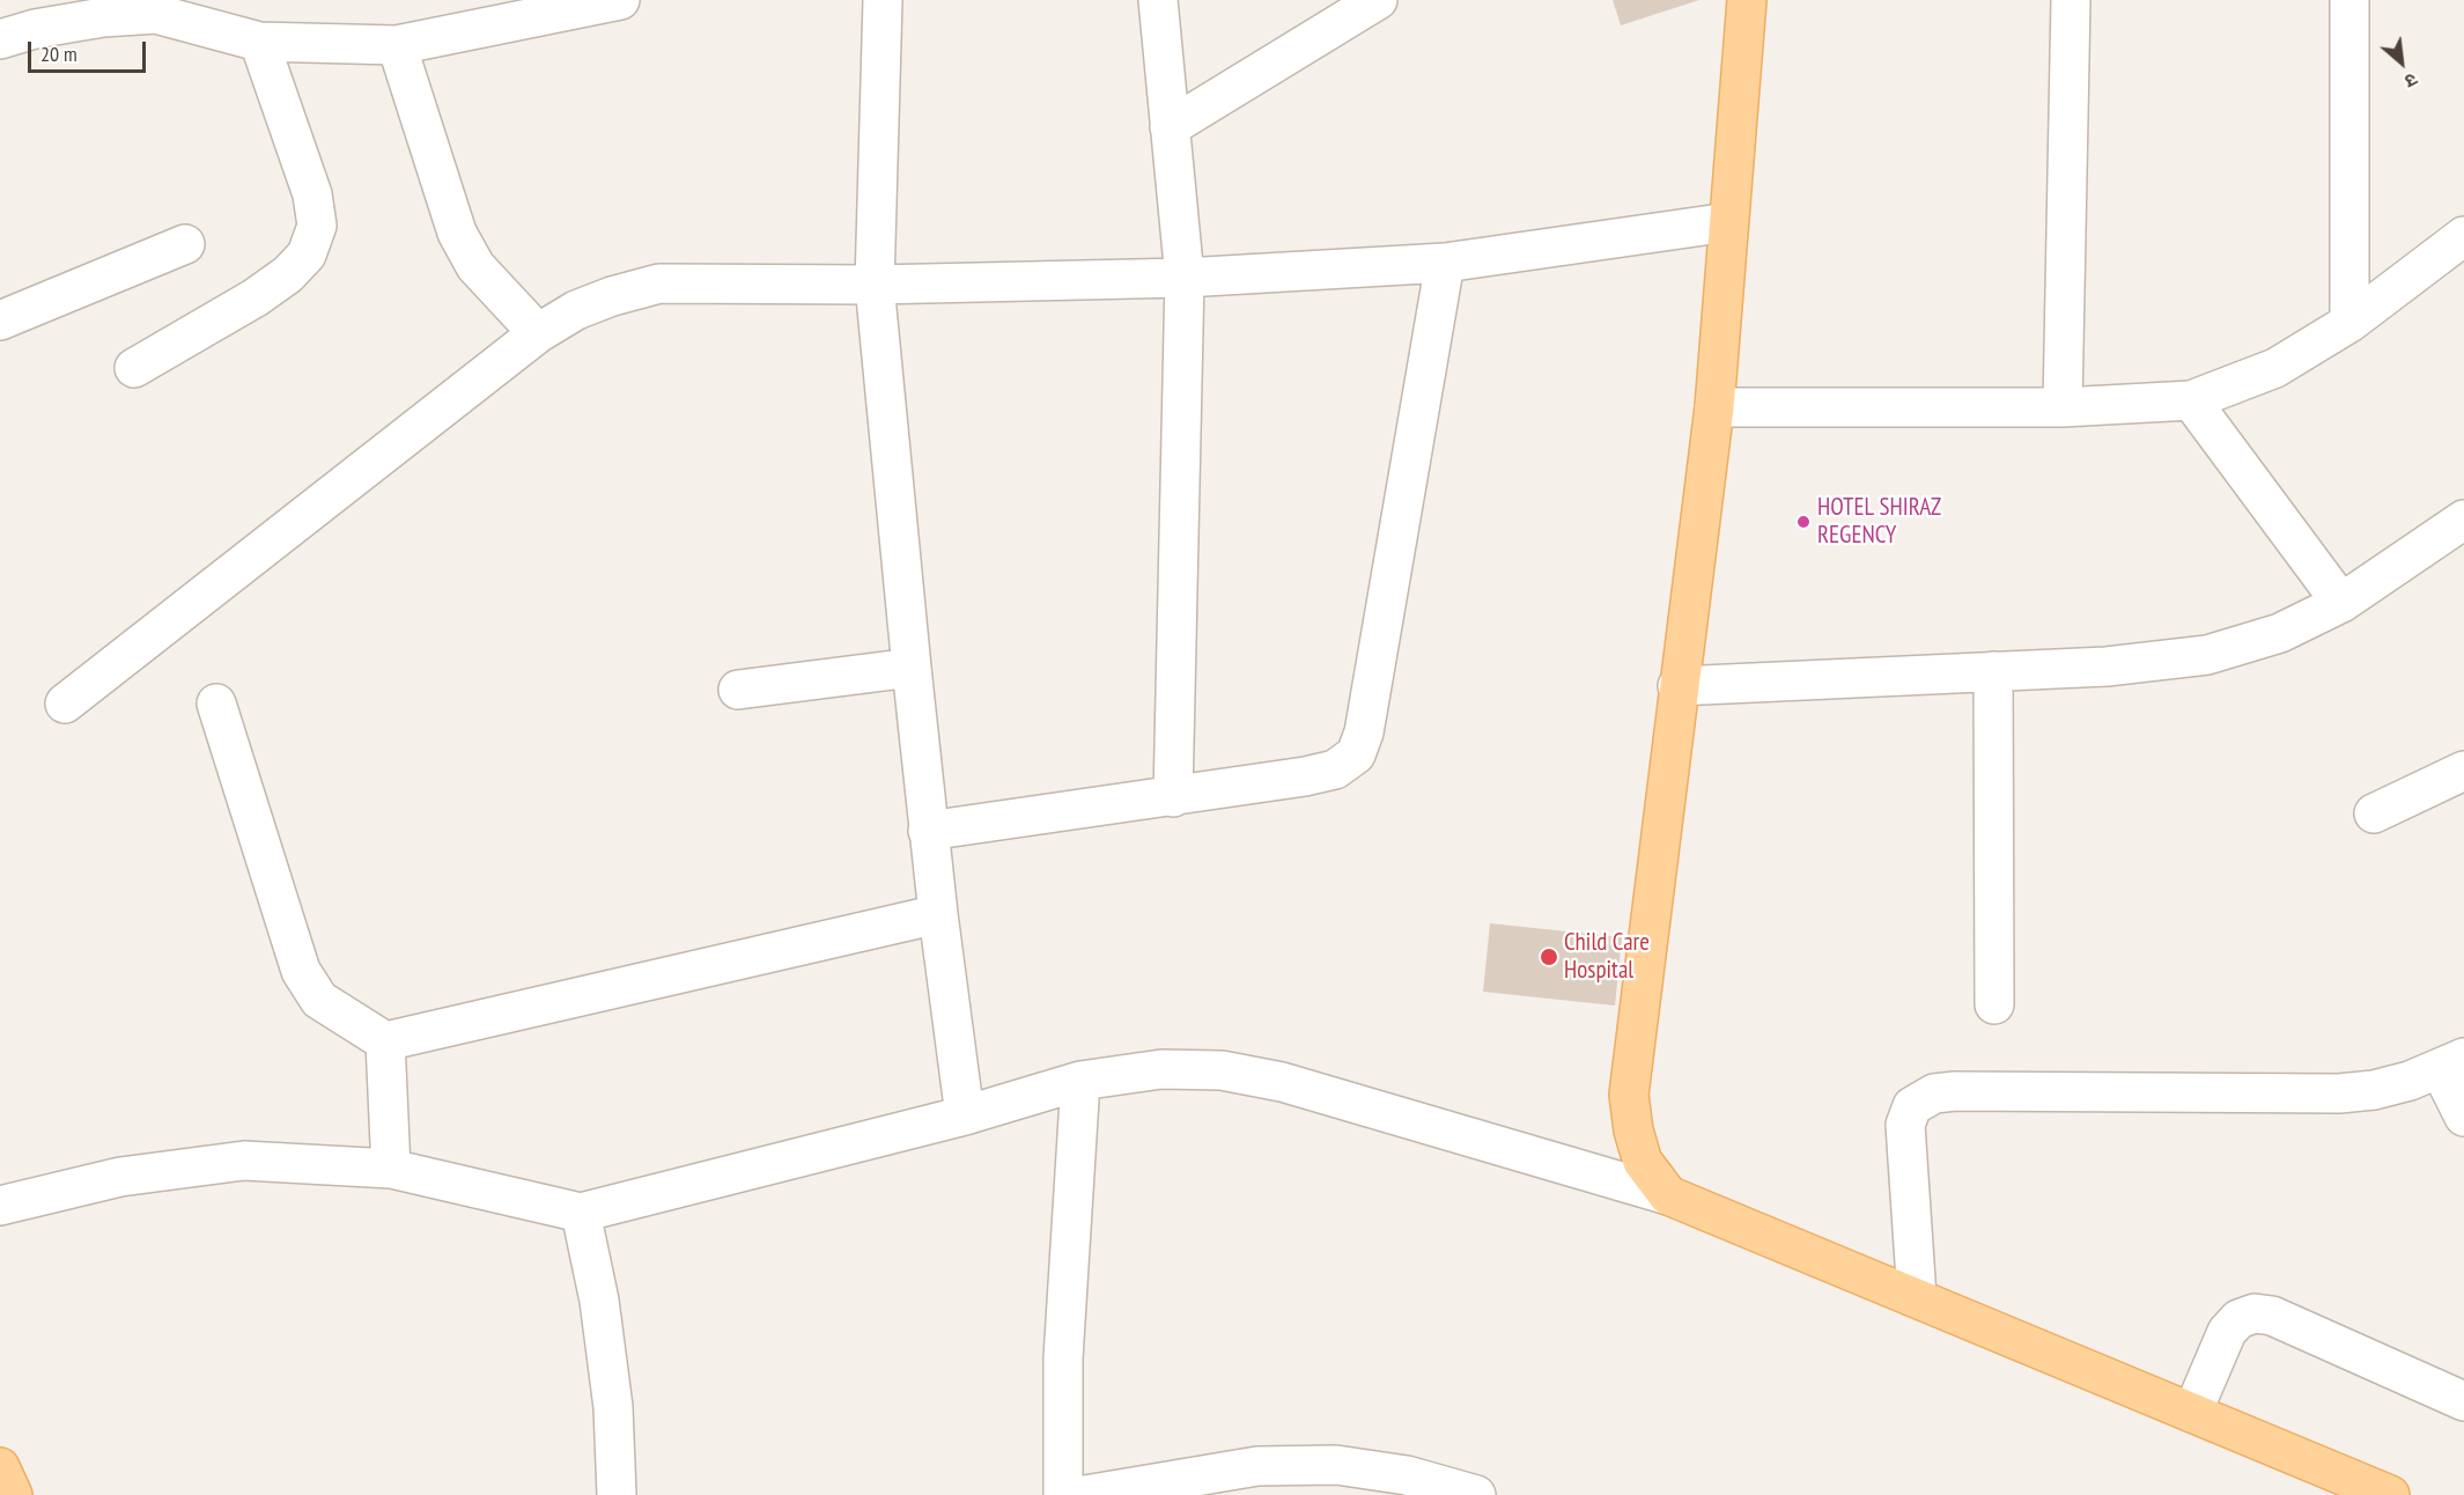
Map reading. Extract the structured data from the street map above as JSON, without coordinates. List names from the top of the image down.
{
  "places": ["HOTEL SHIRAZ REGENCY", "Child Care Hospital"],
  "scale_bar": "20 m",
  "north": "bottom right"
}
